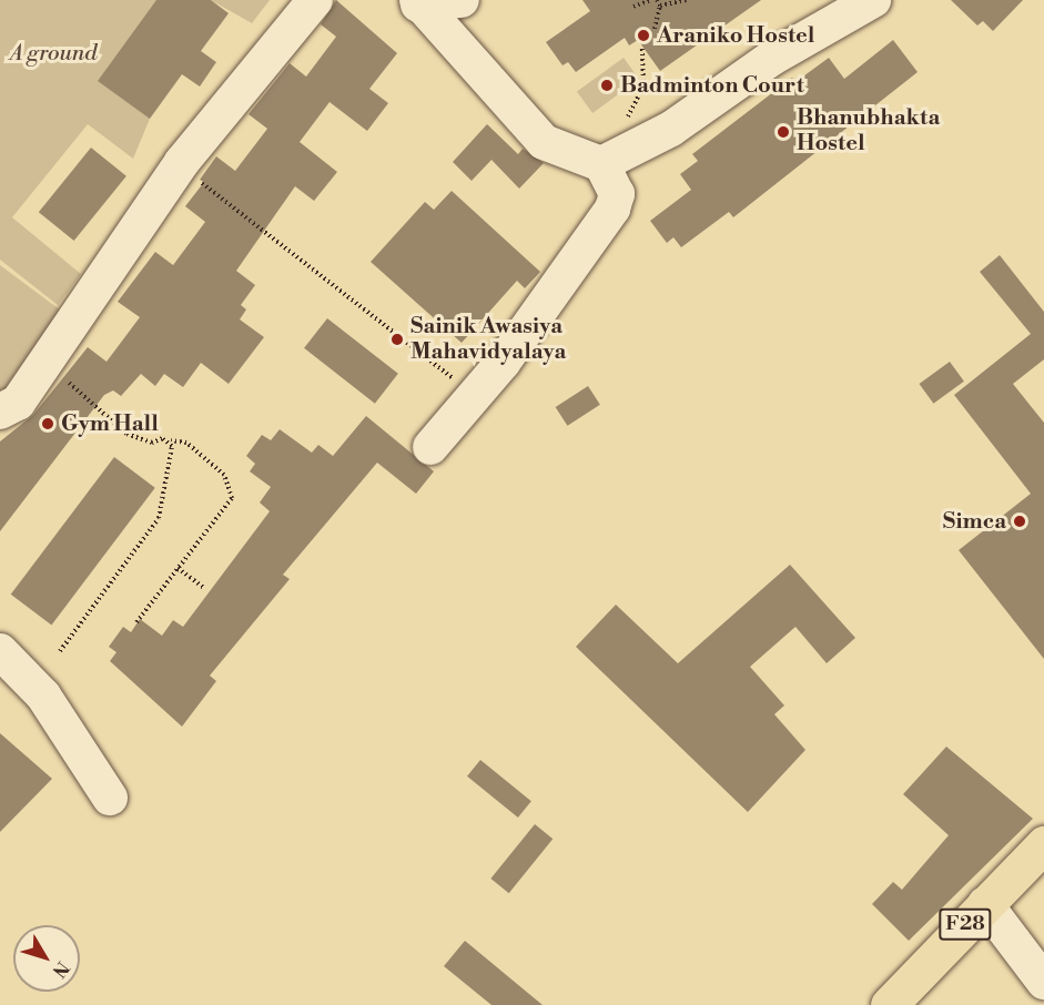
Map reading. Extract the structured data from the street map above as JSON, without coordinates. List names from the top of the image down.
{
  "streets": {
    "main road": ["F28"]
  },
  "parks": ["A ground"],
  "places": [
    "Araniko Hostel",
    "Badminton Court",
    "Bhanubhakta Hostel",
    "Sainik Awasiya Mahavidyalaya",
    "Gym Hall",
    "Simca"
  ],
  "north": "bottom right"
}
